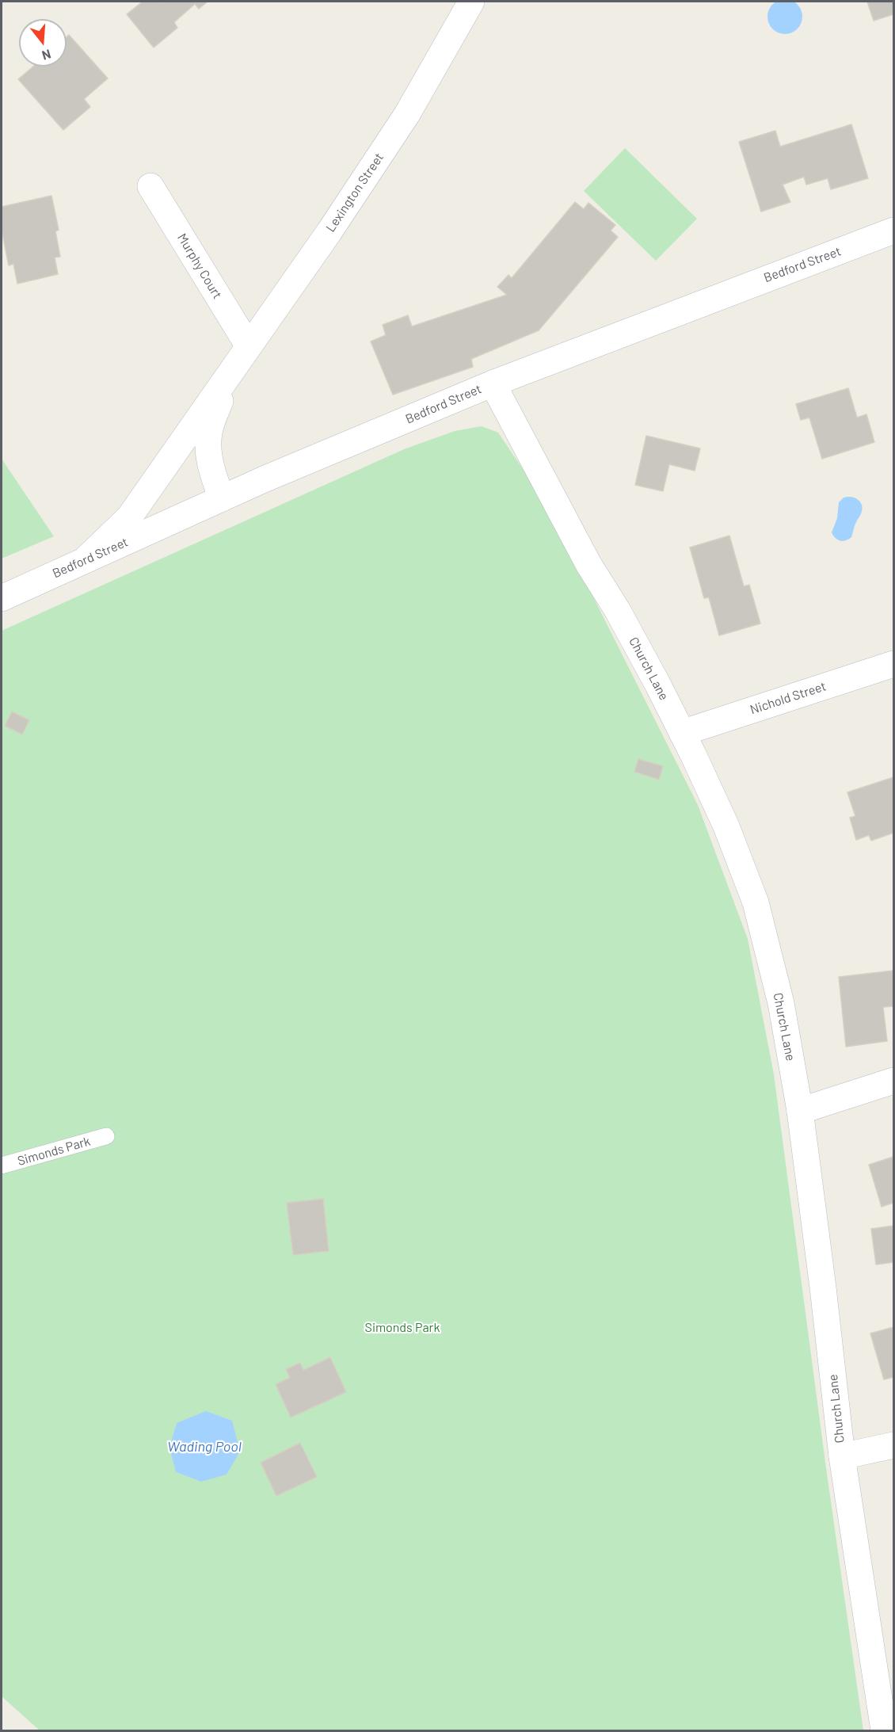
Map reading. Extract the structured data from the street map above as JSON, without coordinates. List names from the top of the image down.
{
  "streets": {
    "street": [
      "Lexington Street",
      "Bedford Street",
      "Murphy Court",
      "Church Lane",
      "Nichold Street"
    ],
    "lane": ["Simonds Park"]
  },
  "crossings": [
    ["Lexington Street", "Bedford Street"],
    ["Lexington Street", "Murphy Court"],
    ["Bedford Street", "Church Lane"],
    ["Church Lane", "Nichold Street"]
  ],
  "water": ["Wading Pool"],
  "parks": ["Simonds Park"],
  "north": "bottom"
}
